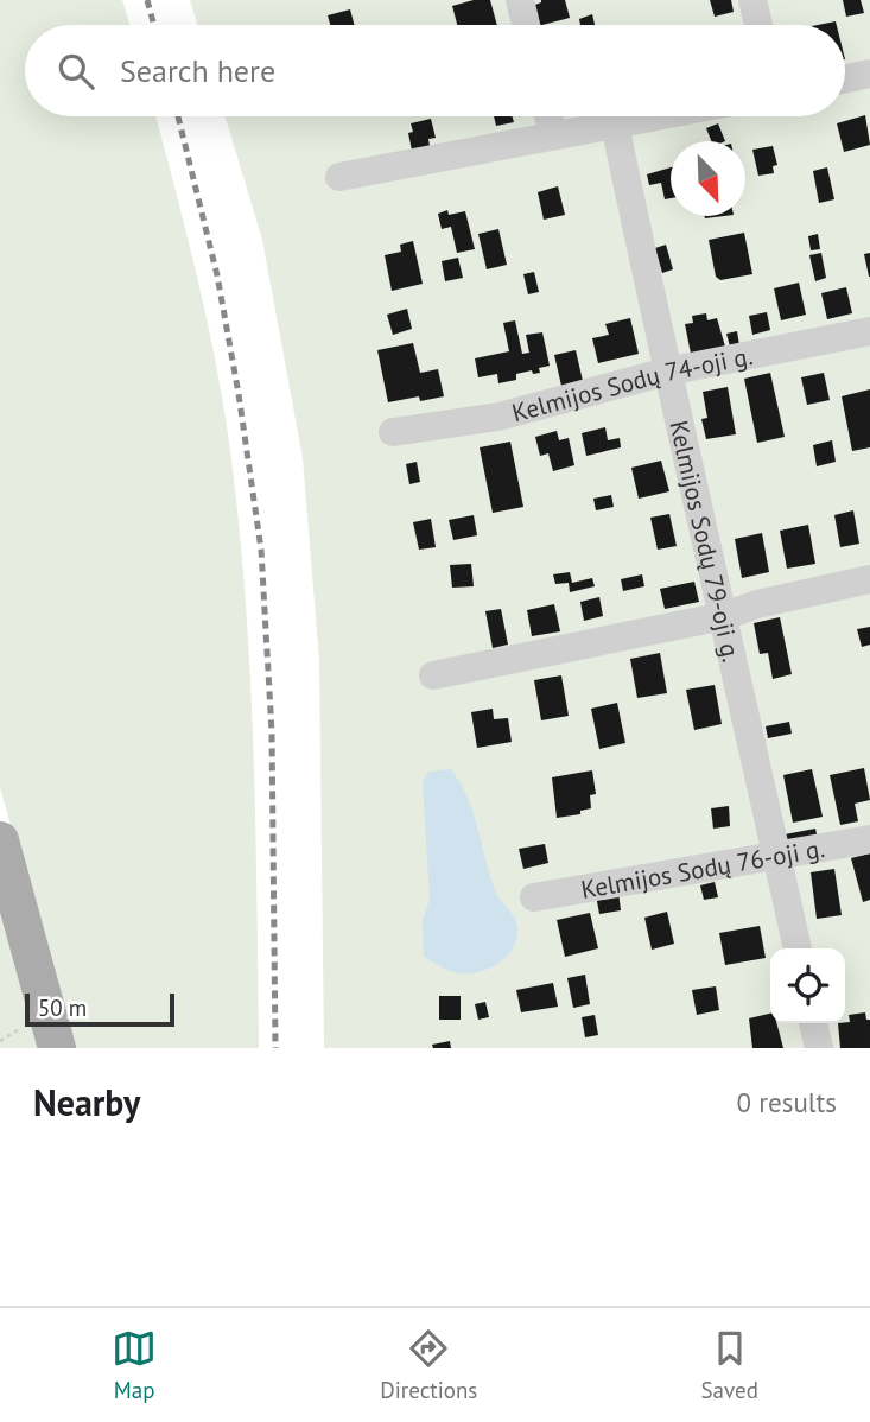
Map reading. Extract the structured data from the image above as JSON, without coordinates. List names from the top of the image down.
{
  "streets": {
    "street": ["Kelmijos Sodų 74-oji g.", "Kelmijos Sodų 79-oji g.", "Kelmijos Sodų 76-oji g."]
  },
  "crossings": [
    ["Kelmijos Sodų 74-oji g.", "Kelmijos Sodų 79-oji g."],
    ["Kelmijos Sodų 79-oji g.", "Kelmijos Sodų 76-oji g."]
  ],
  "scale_bar": "50 m",
  "north": "bottom right",
  "page": {
    "search": "Search here",
    "scale": "50 m",
    "heading": ["Nearby", "0 results"],
    "nav": ["Map", "Directions", "Saved"]
  }
}
